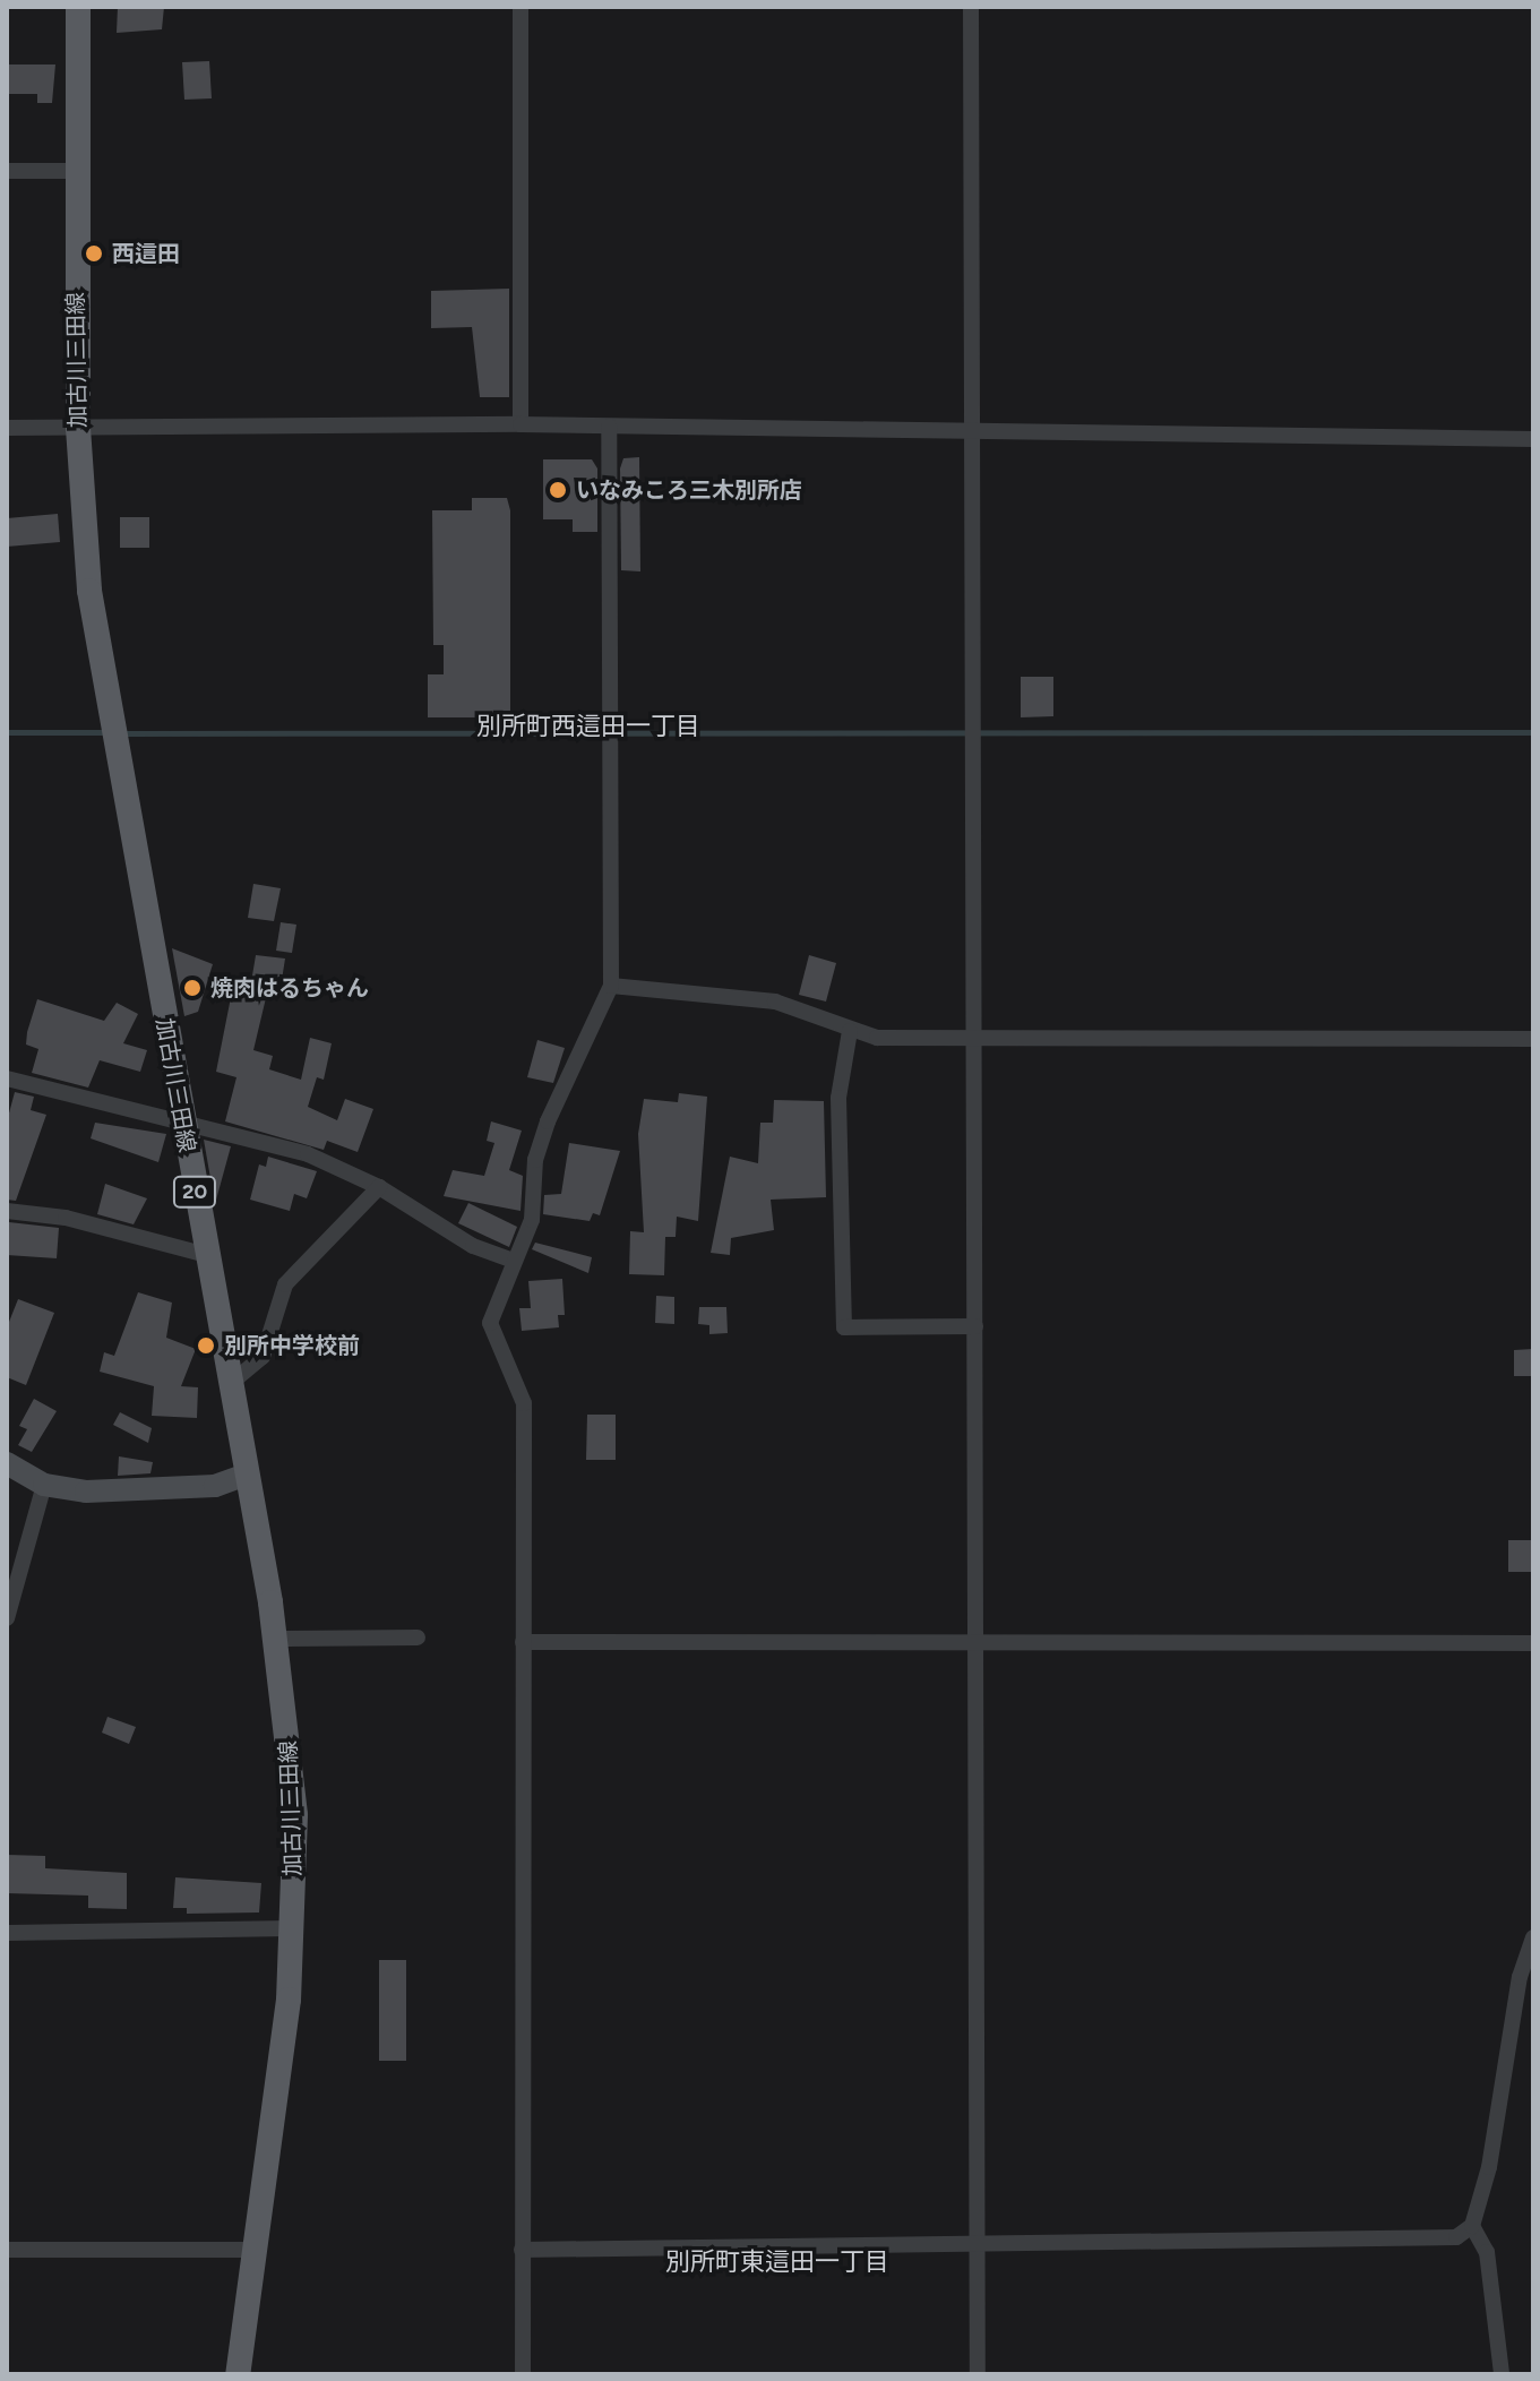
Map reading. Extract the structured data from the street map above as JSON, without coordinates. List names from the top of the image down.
{
  "streets": {
    "main road": ["加古川三田線", "20"]
  },
  "districts": ["別所町西這田一丁目", "別所町東這田一丁目"],
  "places": [
    "西這田",
    "いなみころ三木別所店",
    "焼肉はるちゃん",
    "別所中学校前"
  ]
}
